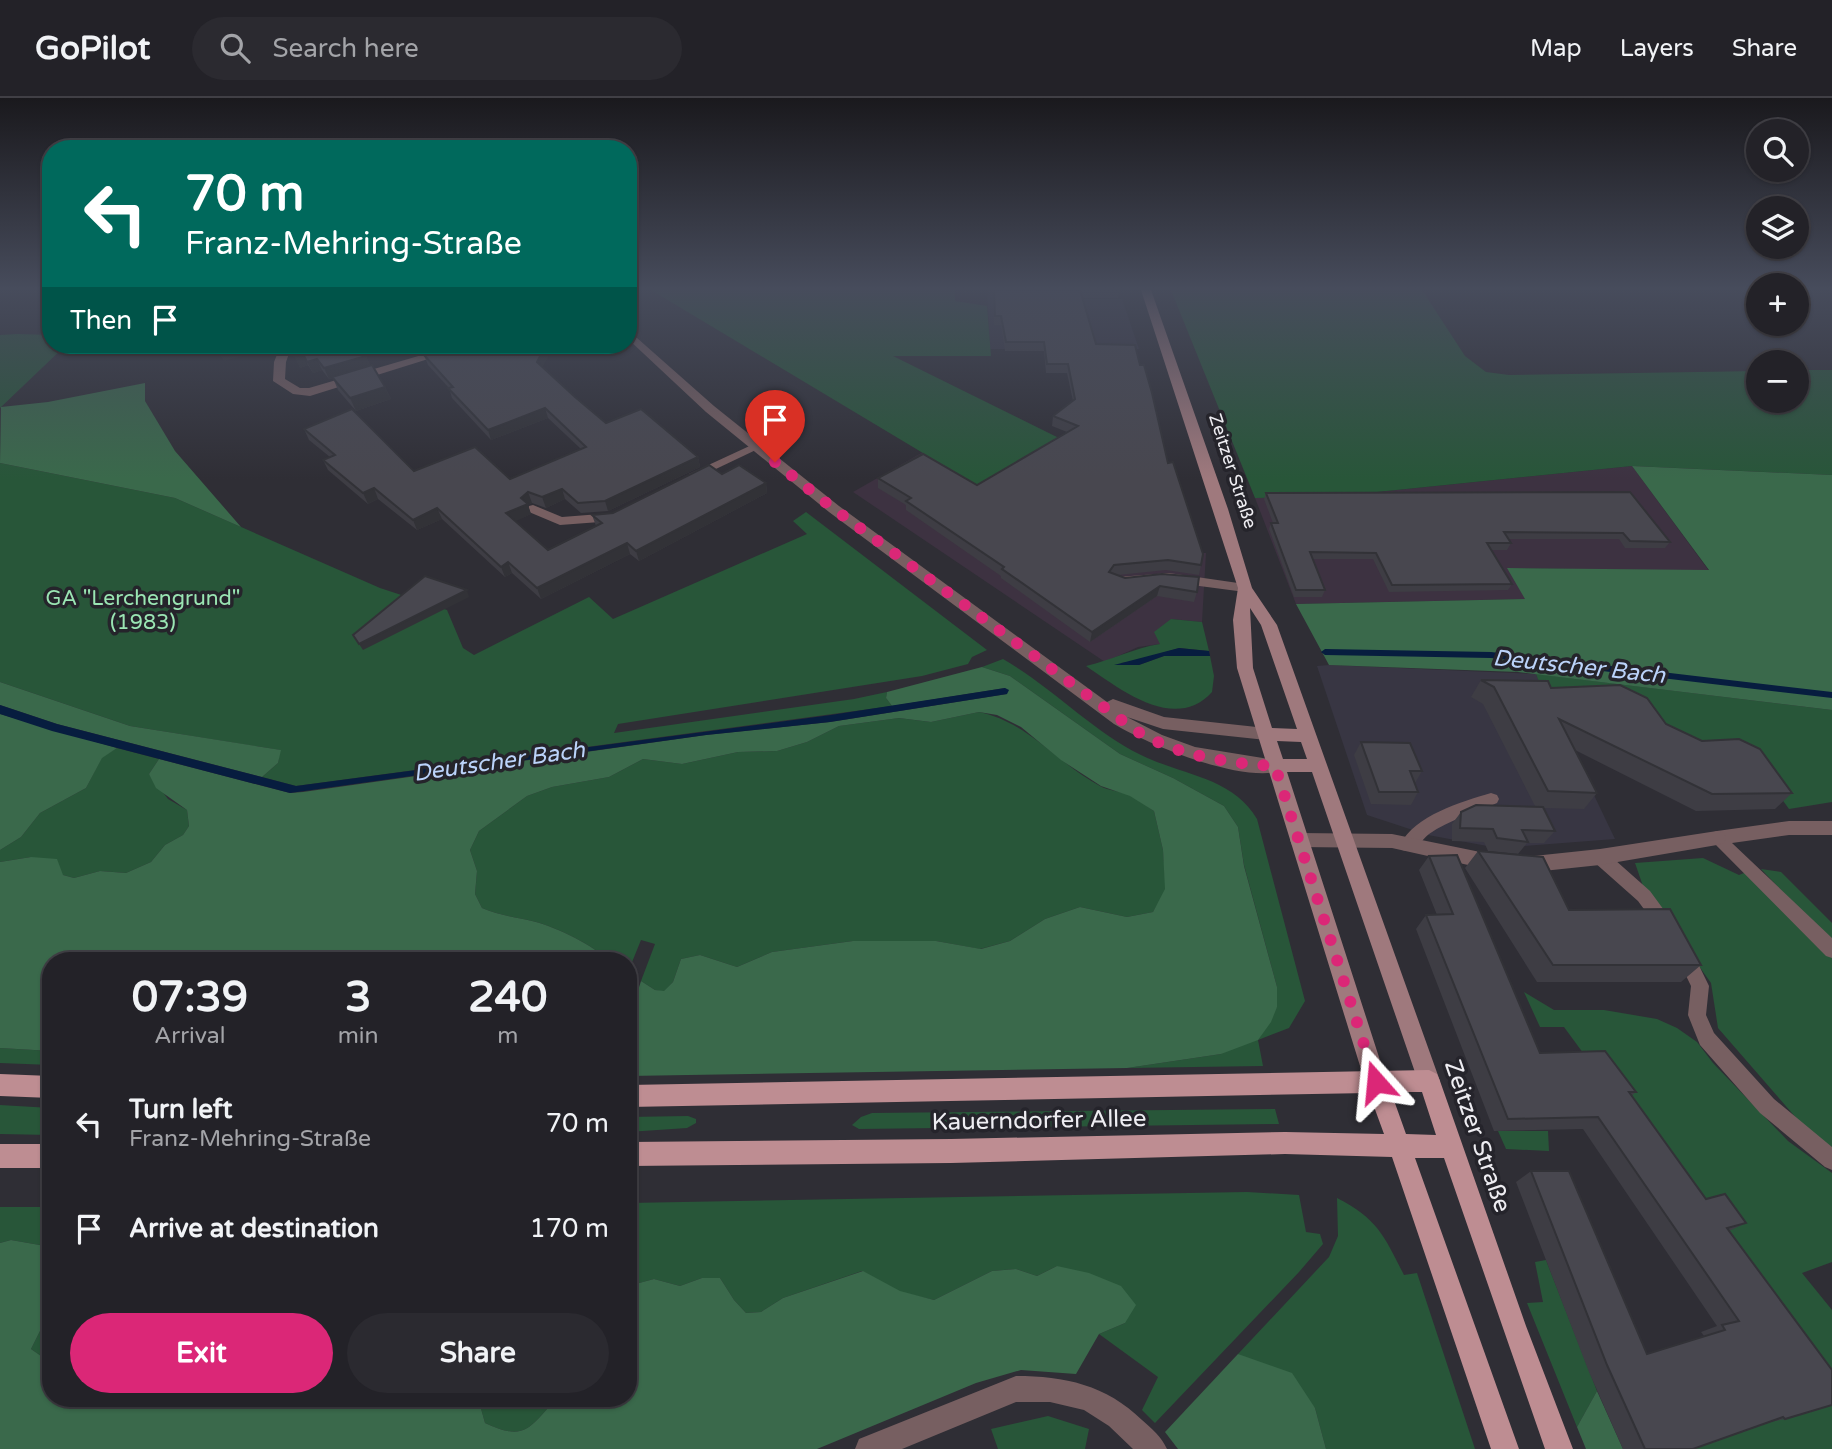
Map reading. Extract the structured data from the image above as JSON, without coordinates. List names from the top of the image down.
{
  "streets": {
    "main road": ["Zeitzer Straße", "Kauerndorfer Allee"]
  },
  "crossings": [
    ["Zeitzer Straße", "Kauerndorfer Allee"]
  ],
  "water": ["Deutscher Bach"],
  "parks": ["GA \"Lerchengrund\" (1983)"],
  "page": {
    "header": "GoPilot",
    "search": "Search here",
    "nav": ["Map", "Layers", "Share"],
    "map_buttons": ["+", "−"],
    "turn": ["70 m", "Franz-Mehring-Straße"],
    "then": "Then",
    "eta": [
      "07:39",
      "Arrival",
      "3",
      "min",
      "240",
      "m"
    ],
    "list": [
      {
        "name": "Turn left",
        "note": "Franz-Mehring-Straße",
        "value": "70 m"
      },
      {
        "name": "Arrive at destination",
        "value": "170 m"
      }
    ],
    "buttons": ["Exit", "Share"]
  }
}
